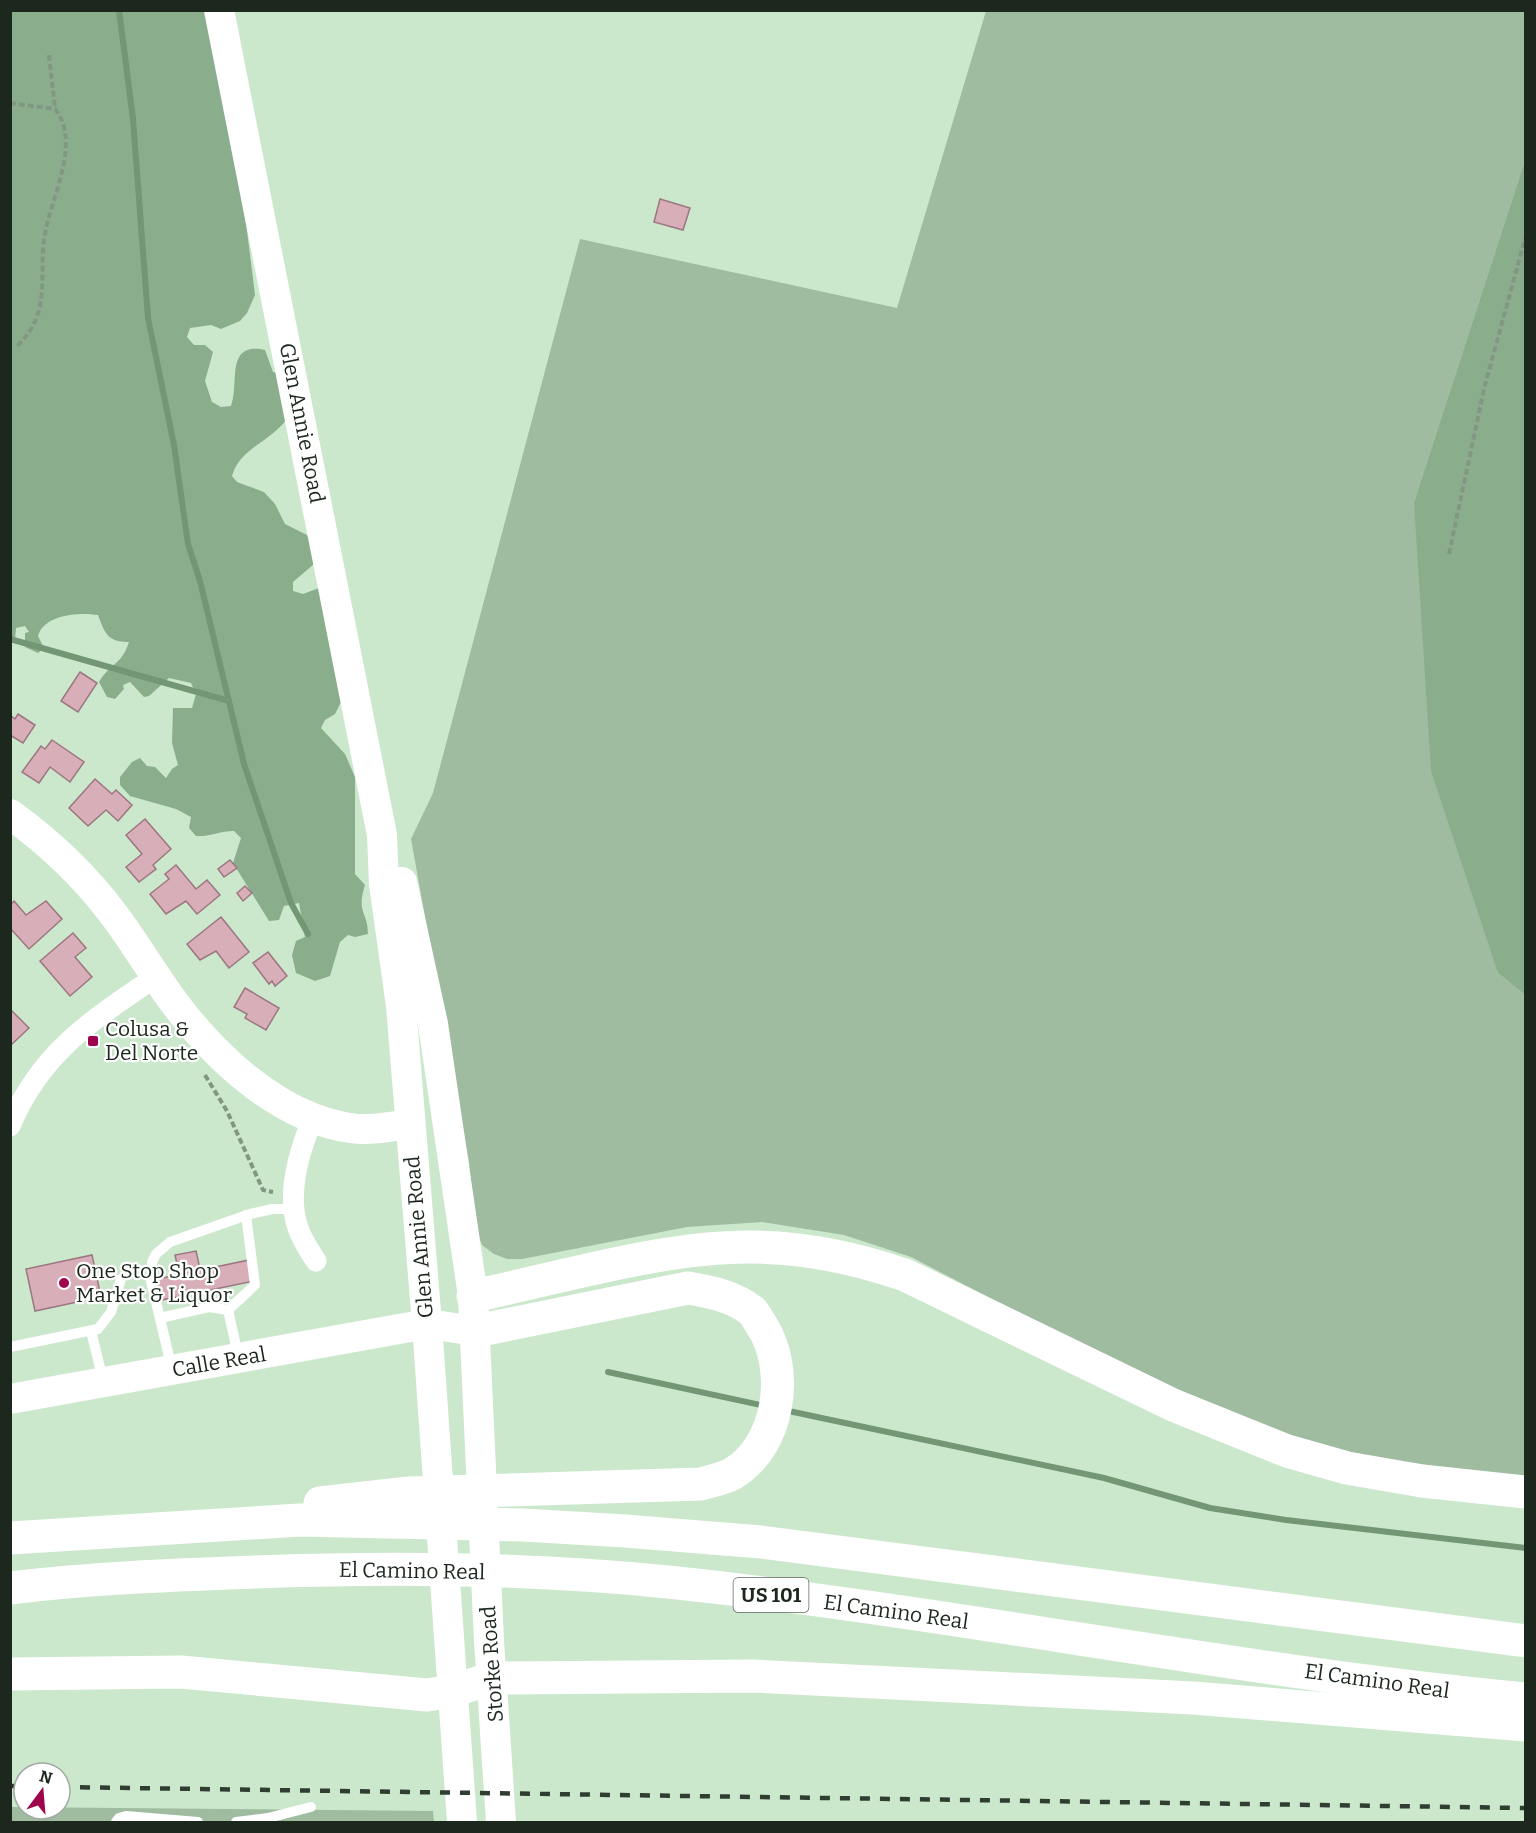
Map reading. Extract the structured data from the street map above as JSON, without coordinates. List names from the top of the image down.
{
  "streets": {
    "highway": ["El Camino Real", "US 101"],
    "main road": ["Glen Annie Road", "Calle Real", "Storke Road"]
  },
  "crossings": [
    ["Glen Annie Road", "Calle Real"],
    ["Glen Annie Road", "Storke Road"]
  ],
  "places": {
    "transit": ["Colusa & Del Norte"],
    "other": ["One Stop Shop Market & Liquor"]
  },
  "north": "top"
}
